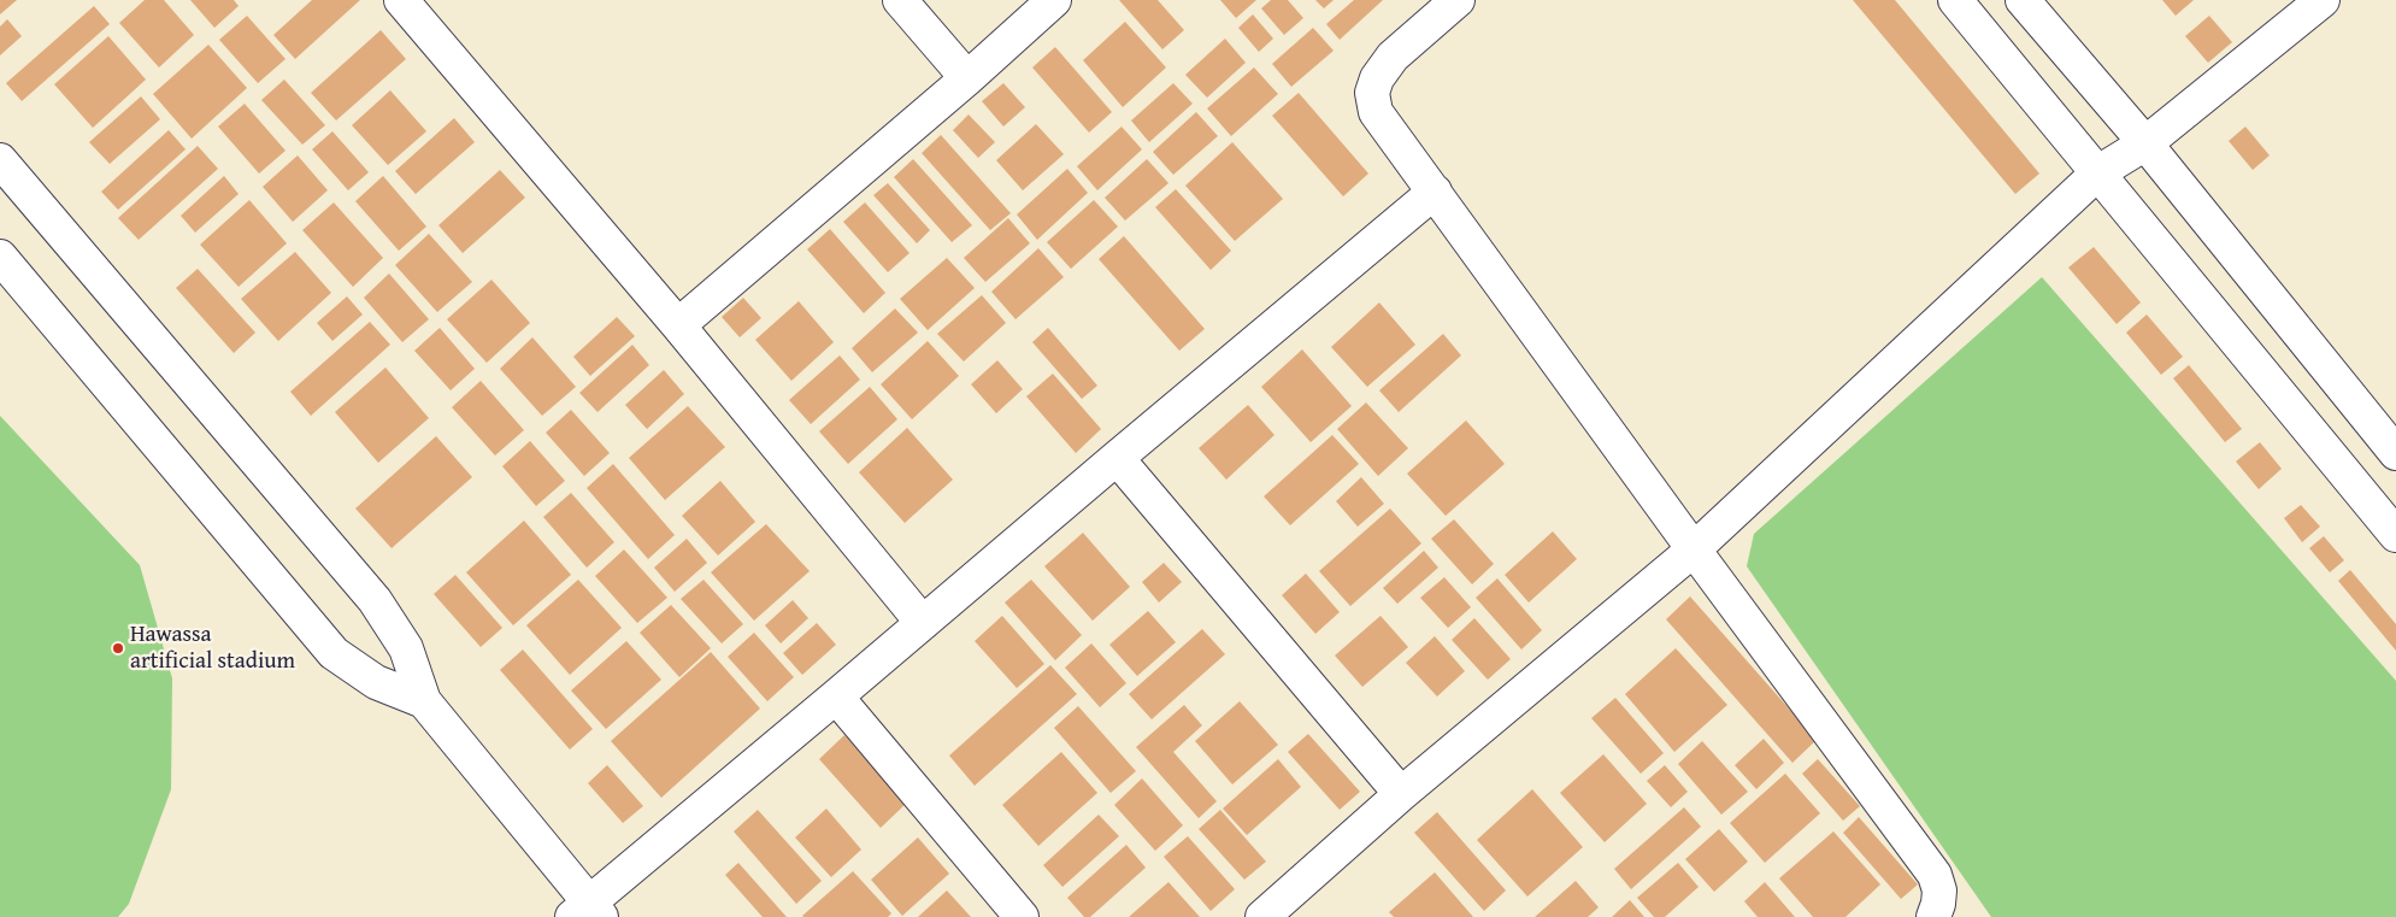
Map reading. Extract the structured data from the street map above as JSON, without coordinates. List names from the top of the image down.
{
  "places": ["Hawassa artificial stadium"]
}
